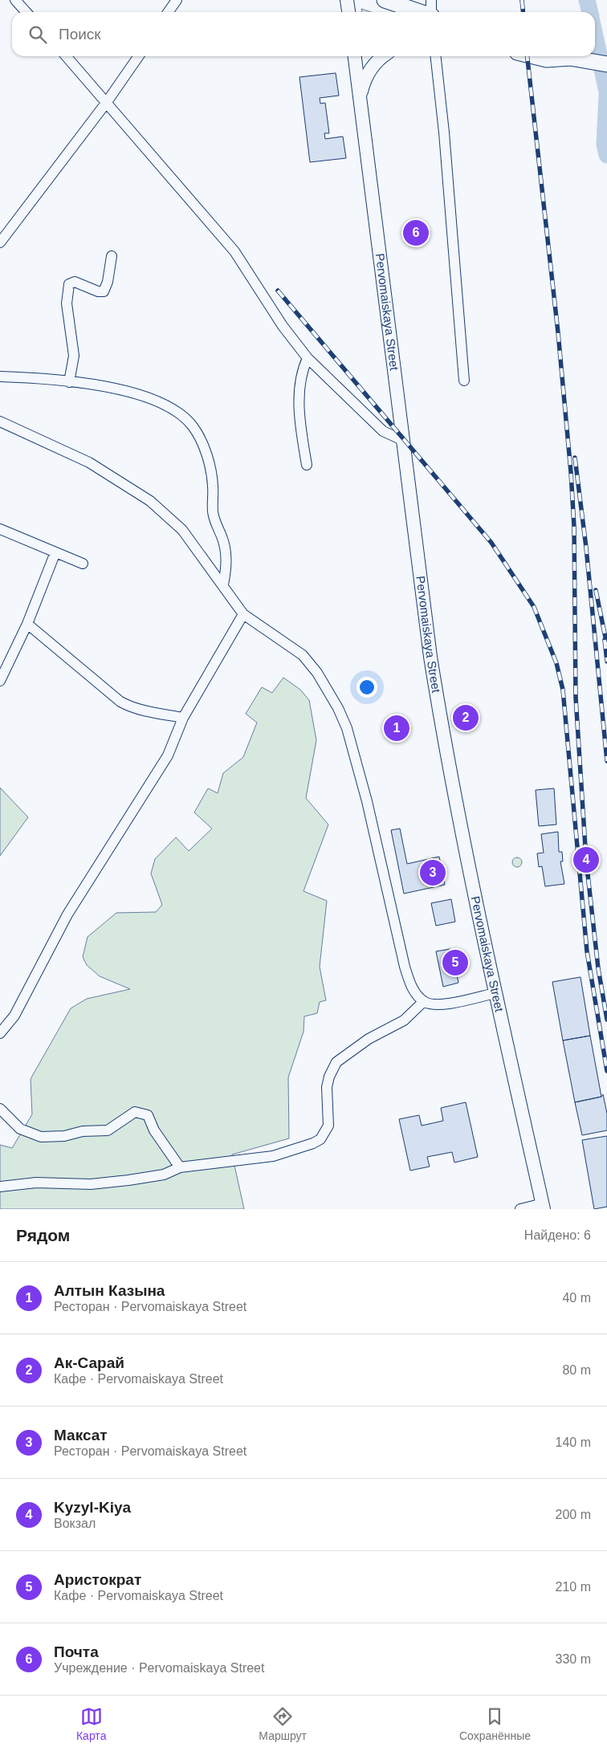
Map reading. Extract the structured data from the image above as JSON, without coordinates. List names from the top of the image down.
{
  "streets": {
    "main road": ["Pervomaiskaya Street"]
  },
  "page": {
    "search": "Поиск",
    "pins": [
      "6",
      "2",
      "1",
      "4",
      "3",
      "5"
    ],
    "heading": ["Рядом", "Найдено: 6"],
    "list": [
      {
        "mark": "1",
        "name": "Алтын Казына",
        "note": "Ресторан · Pervomaiskaya Street",
        "value": "40 m"
      },
      {
        "mark": "2",
        "name": "Ак-Сарай",
        "note": "Кафе · Pervomaiskaya Street",
        "value": "80 m"
      },
      {
        "mark": "3",
        "name": "Максат",
        "note": "Ресторан · Pervomaiskaya Street",
        "value": "140 m"
      },
      {
        "mark": "4",
        "name": "Kyzyl-Kiya",
        "note": "Вокзал",
        "value": "200 m"
      },
      {
        "mark": "5",
        "name": "Аристократ",
        "note": "Кафе · Pervomaiskaya Street",
        "value": "210 m"
      },
      {
        "mark": "6",
        "name": "Почта",
        "note": "Учреждение · Pervomaiskaya Street",
        "value": "330 m"
      }
    ],
    "nav": ["Карта", "Маршрут", "Сохранённые"]
  }
}
